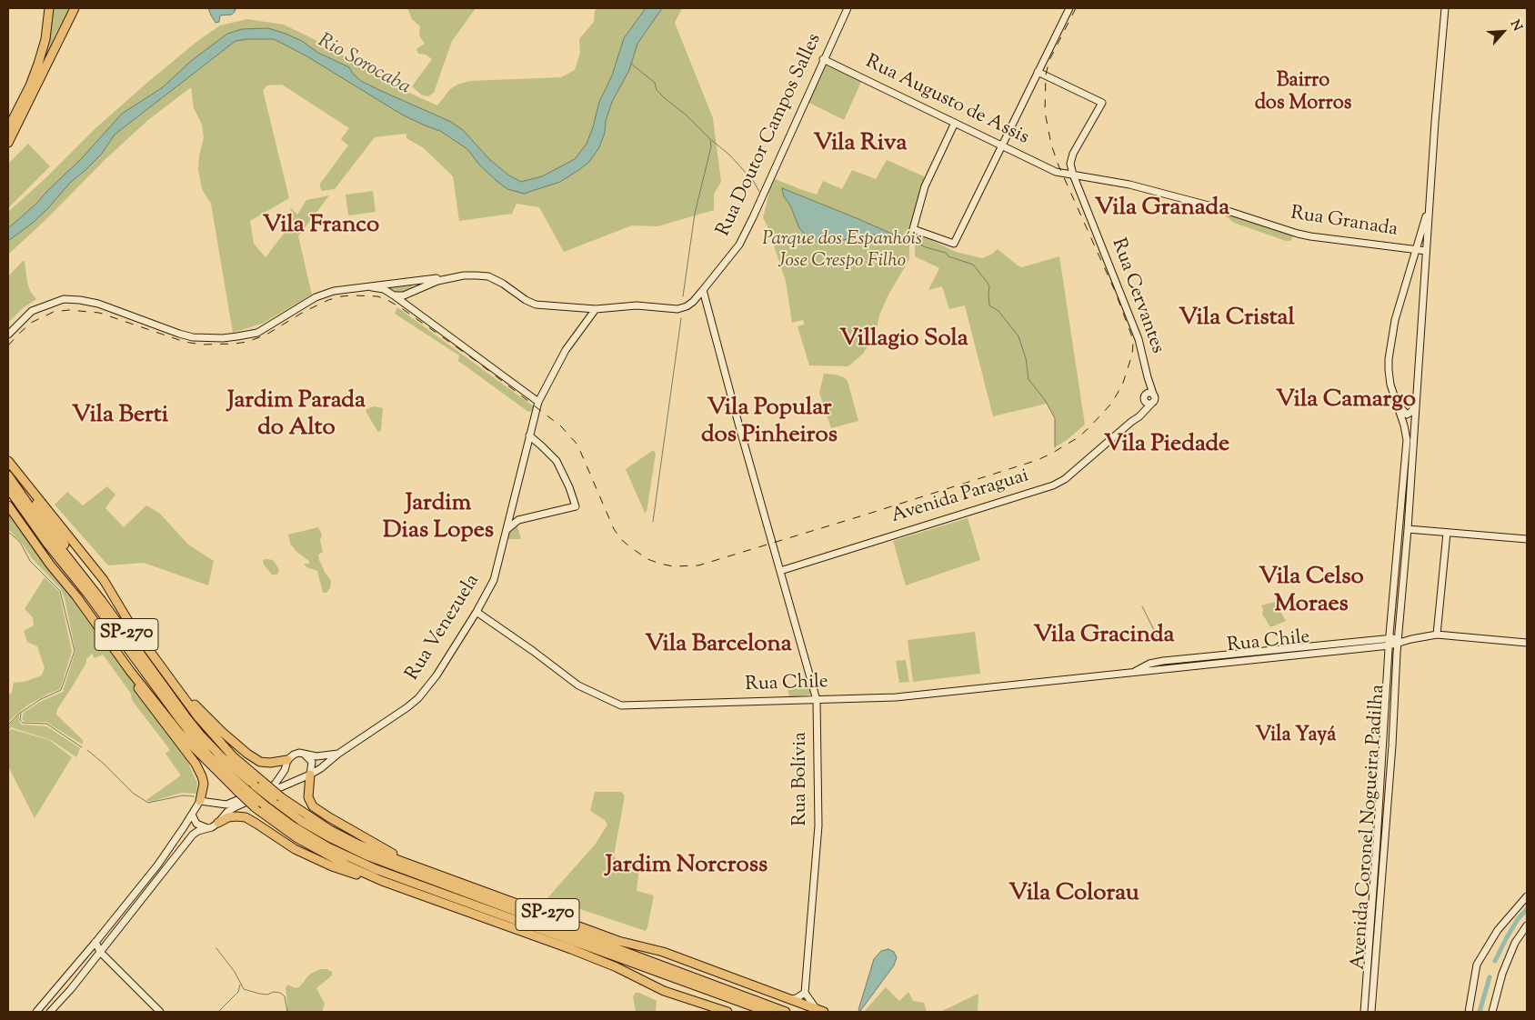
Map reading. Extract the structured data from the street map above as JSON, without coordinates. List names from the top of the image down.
{
  "streets": {
    "highway": ["SP-270"],
    "main road": [
      "Rua Augusto de Assis",
      "Rua Doutor Campos Salles",
      "Rua Granada",
      "Rua Cervantes",
      "Avenida Paraguai",
      "Rua Venezuela",
      "Rua Chile",
      "Rua Bolívia",
      "Avenida Coronel Nogueira Padilha"
    ]
  },
  "crossings": [
    ["Rua Augusto de Assis", "Rua Doutor Campos Salles"],
    ["Rua Augusto de Assis", "Rua Granada"],
    ["Rua Doutor Campos Salles", "Rua Venezuela"],
    ["Rua Doutor Campos Salles", "Rua Bolívia"],
    ["Rua Granada", "Rua Cervantes"],
    ["Rua Granada", "Avenida Coronel Nogueira Padilha"],
    ["Rua Cervantes", "Avenida Paraguai"],
    ["Avenida Paraguai", "Rua Bolívia"],
    ["Rua Venezuela", "Rua Chile"],
    ["Rua Chile", "Rua Bolívia"],
    ["Rua Chile", "Avenida Coronel Nogueira Padilha"]
  ],
  "districts": [
    "Bairro dos Morros",
    "Vila Riva",
    "Vila Granada",
    "Vila Franco",
    "Vila Cristal",
    "Villagio Sola",
    "Vila Camargo",
    "Jardim Parada do Alto",
    "Vila Popular dos Pinheiros",
    "Vila Berti",
    "Vila Piedade",
    "Jardim Dias Lopes",
    "Vila Celso Moraes",
    "Vila Gracinda",
    "Vila Barcelona",
    "Vila Yayá",
    "Jardim Norcross",
    "Vila Colorau"
  ],
  "water": ["Rio Sorocaba"],
  "parks": ["Parque dos Espanhóis Jose Crespo Filho"],
  "north": "top right"
}
